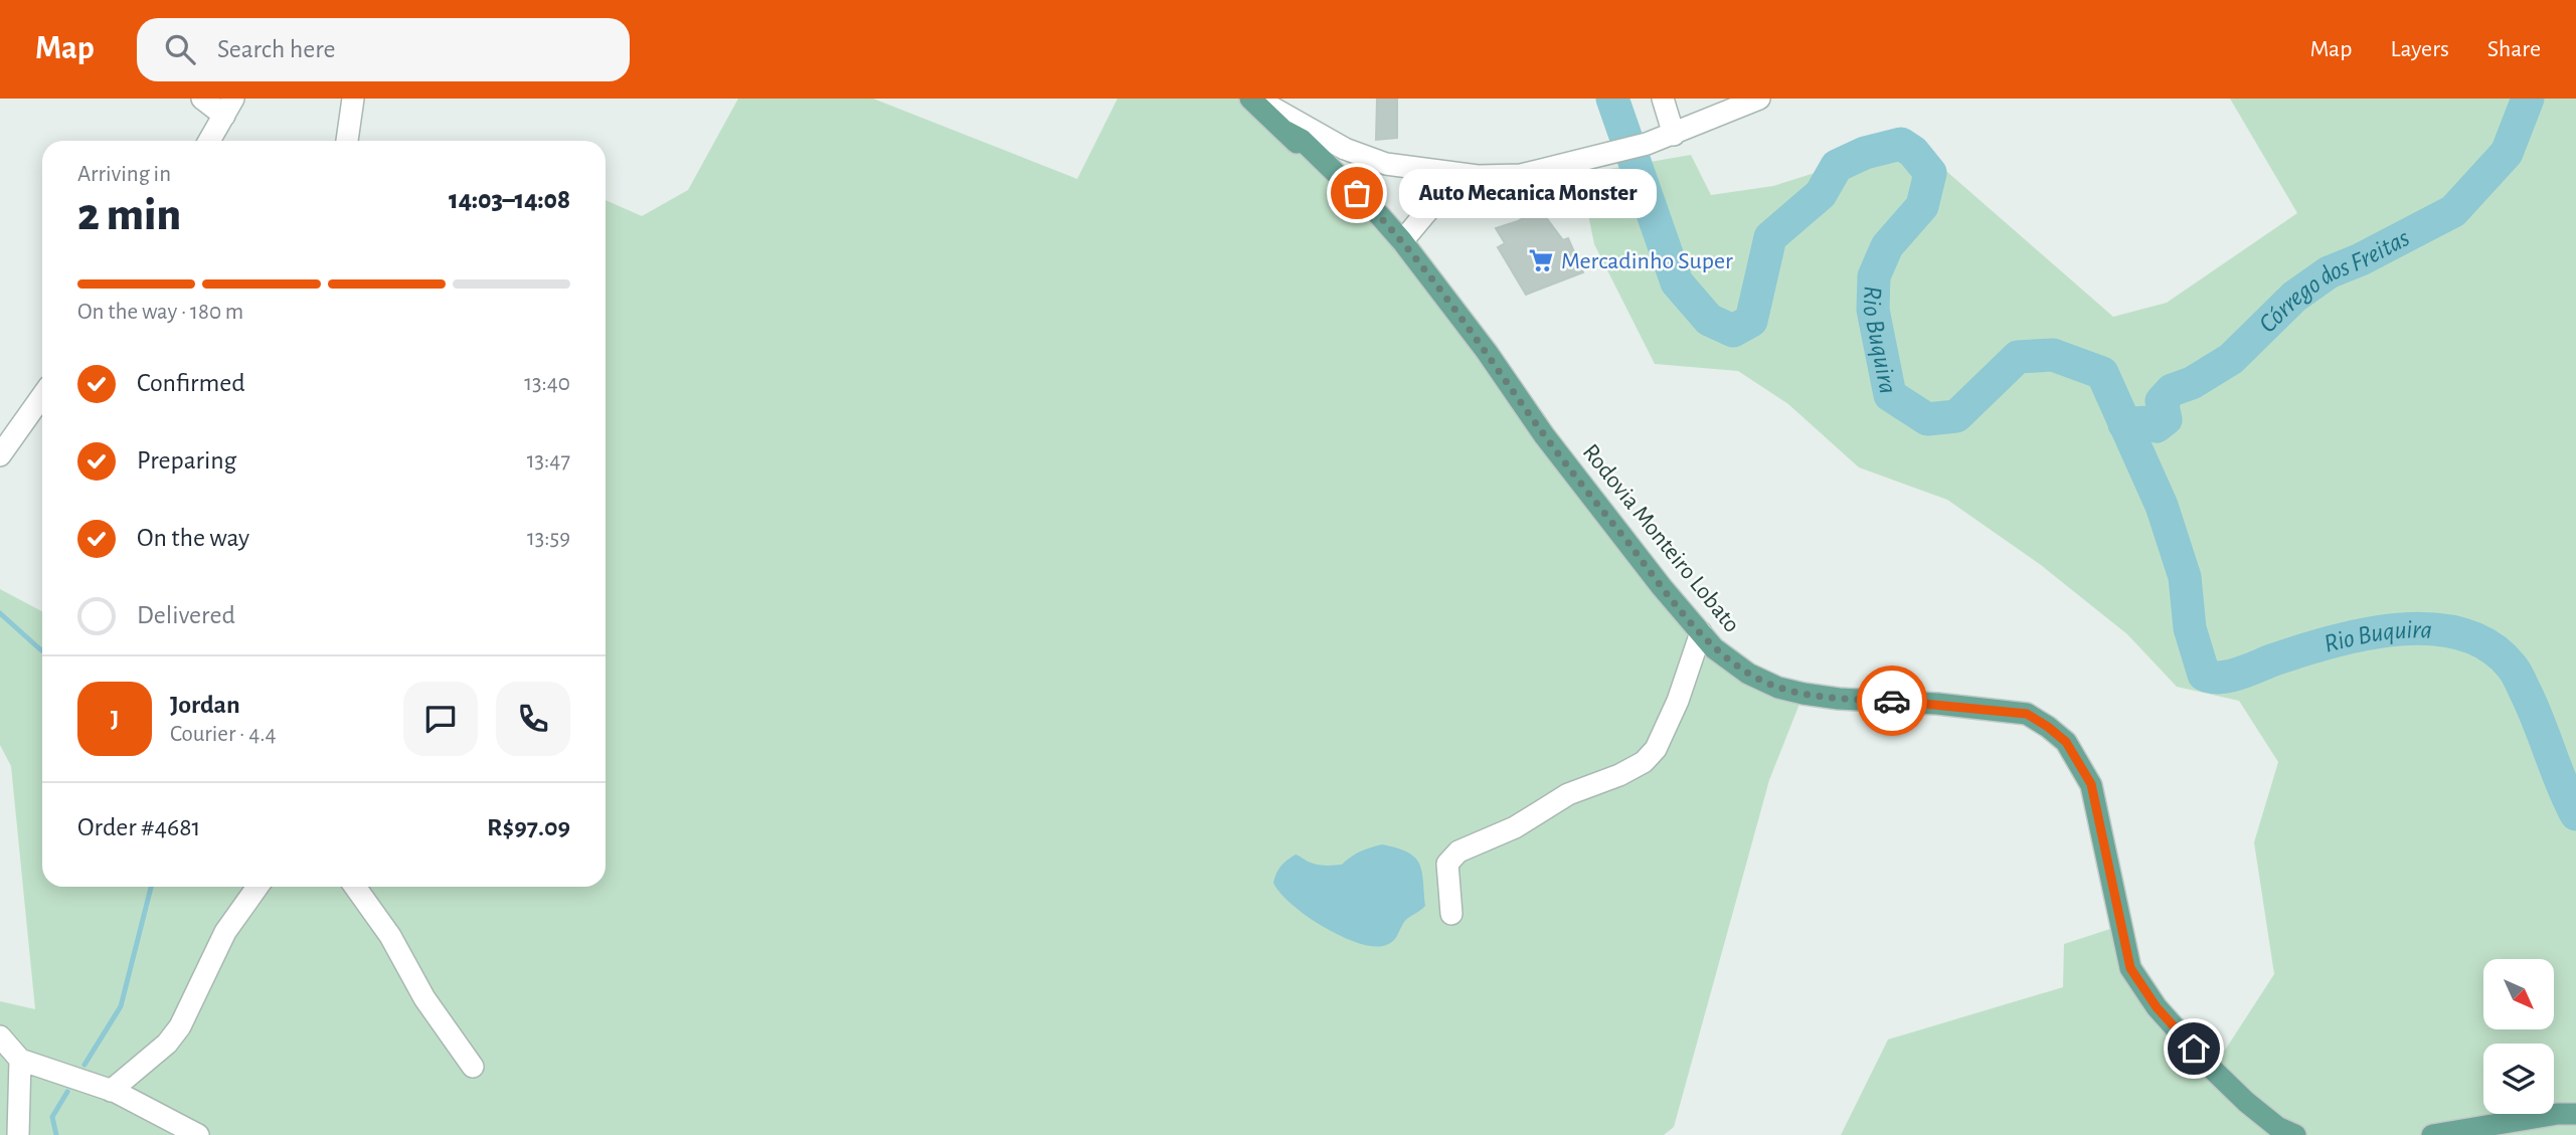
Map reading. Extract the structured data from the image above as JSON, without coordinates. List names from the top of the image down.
{
  "streets": {
    "main road": ["Rodovia Monteiro Lobato"]
  },
  "water": ["Córrego dos Freitas", "Rio Buquira"],
  "places": {
    "other": ["Auto Mecanica Monster"],
    "supermarket": ["Mercadinho Super"]
  },
  "north": "bottom right",
  "page": {
    "header": "Map",
    "search": "Search here",
    "nav": ["Map", "Layers", "Share"],
    "heading": ["2 min", "Arriving in", "14:03–14:08"],
    "panel": [
      "Jordan",
      "Courier · 4.4",
      "Order #4681",
      "R$97.09"
    ],
    "bubble": "Auto Mecanica Monster",
    "bar": "On the way · 180 m",
    "list": [
      ["Confirmed", "13:40"],
      ["Preparing", "13:47"],
      ["On the way", "13:59"],
      "Delivered"
    ],
    "round": "J"
  }
}
